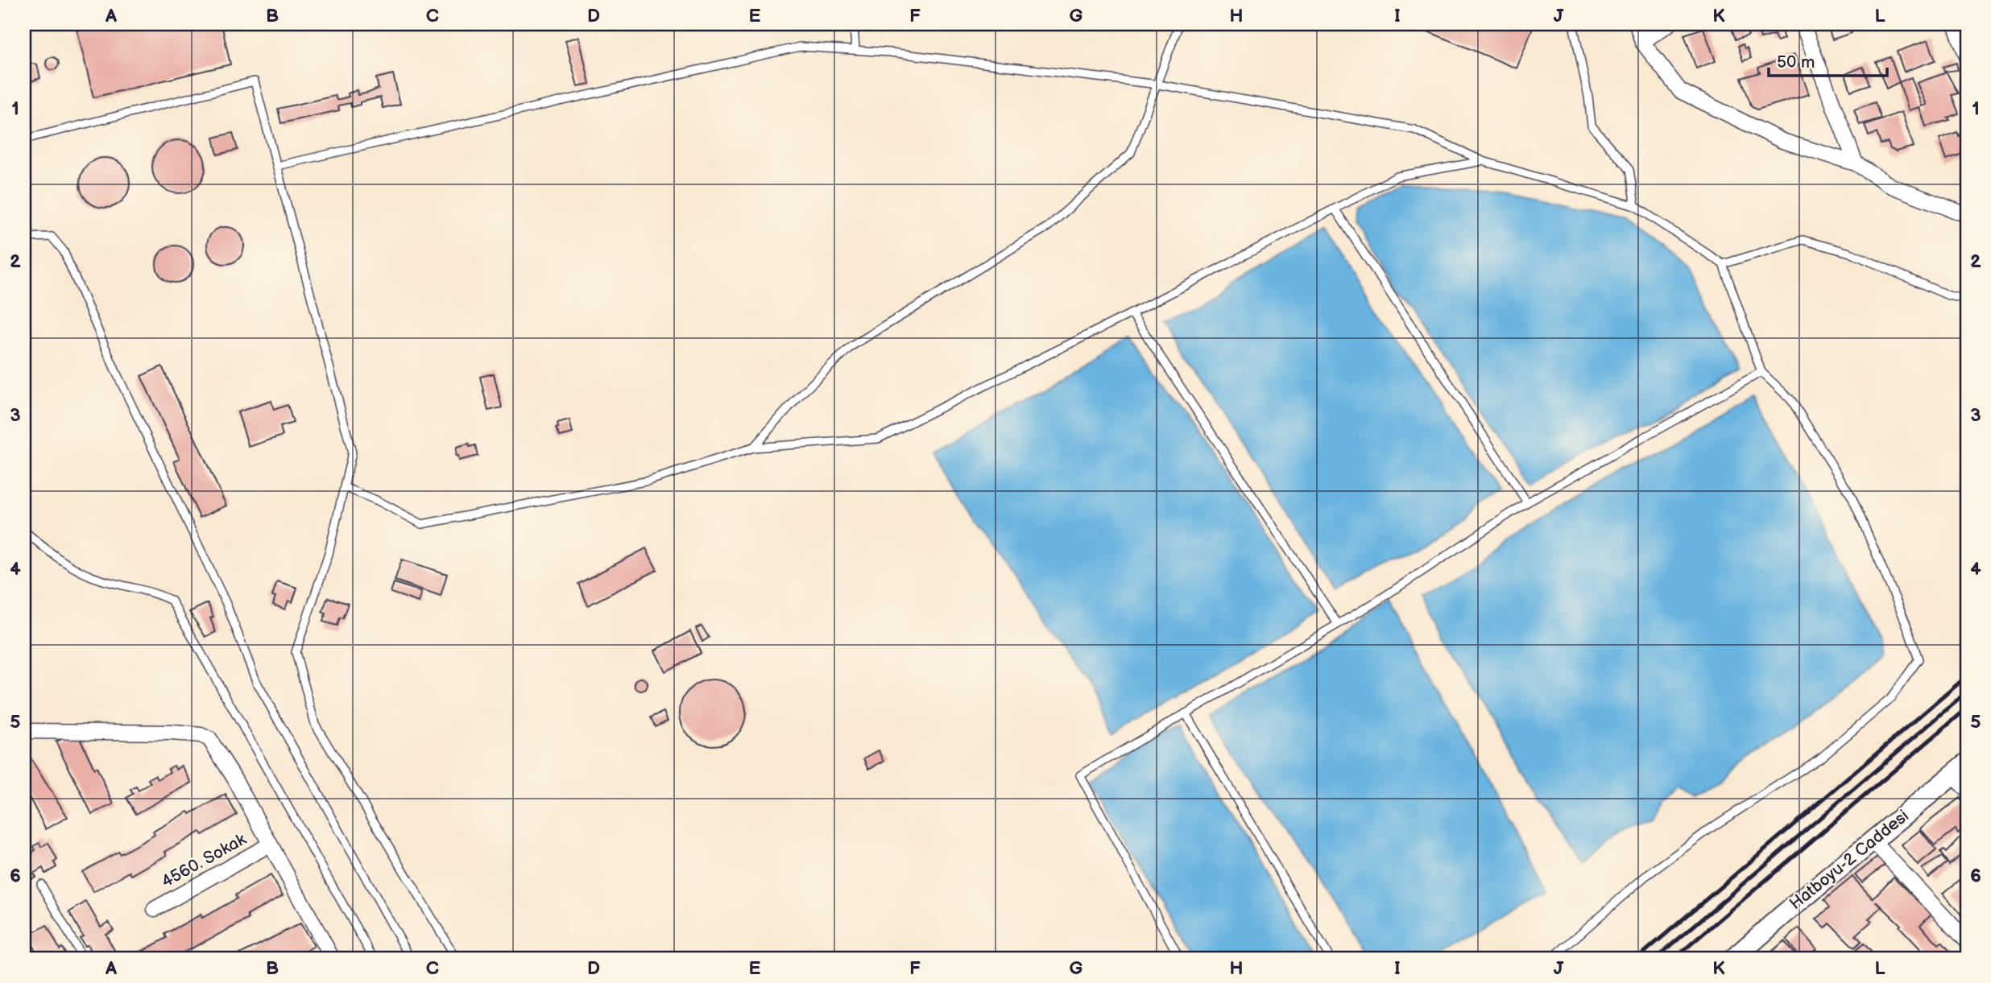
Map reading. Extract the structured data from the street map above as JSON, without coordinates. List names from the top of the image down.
{
  "streets": {
    "main road": ["Hatboyu-2 Caddesi"],
    "street": ["4560. Sokak"]
  },
  "scale_bar": "50 m",
  "grid": {
    "columns": [
      "A",
      "B",
      "C",
      "D",
      "E",
      "F",
      "G",
      "H",
      "I",
      "J",
      "K",
      "L"
    ],
    "rows": [
      "1",
      "2",
      "3",
      "4",
      "5",
      "6"
    ]
  }
}
